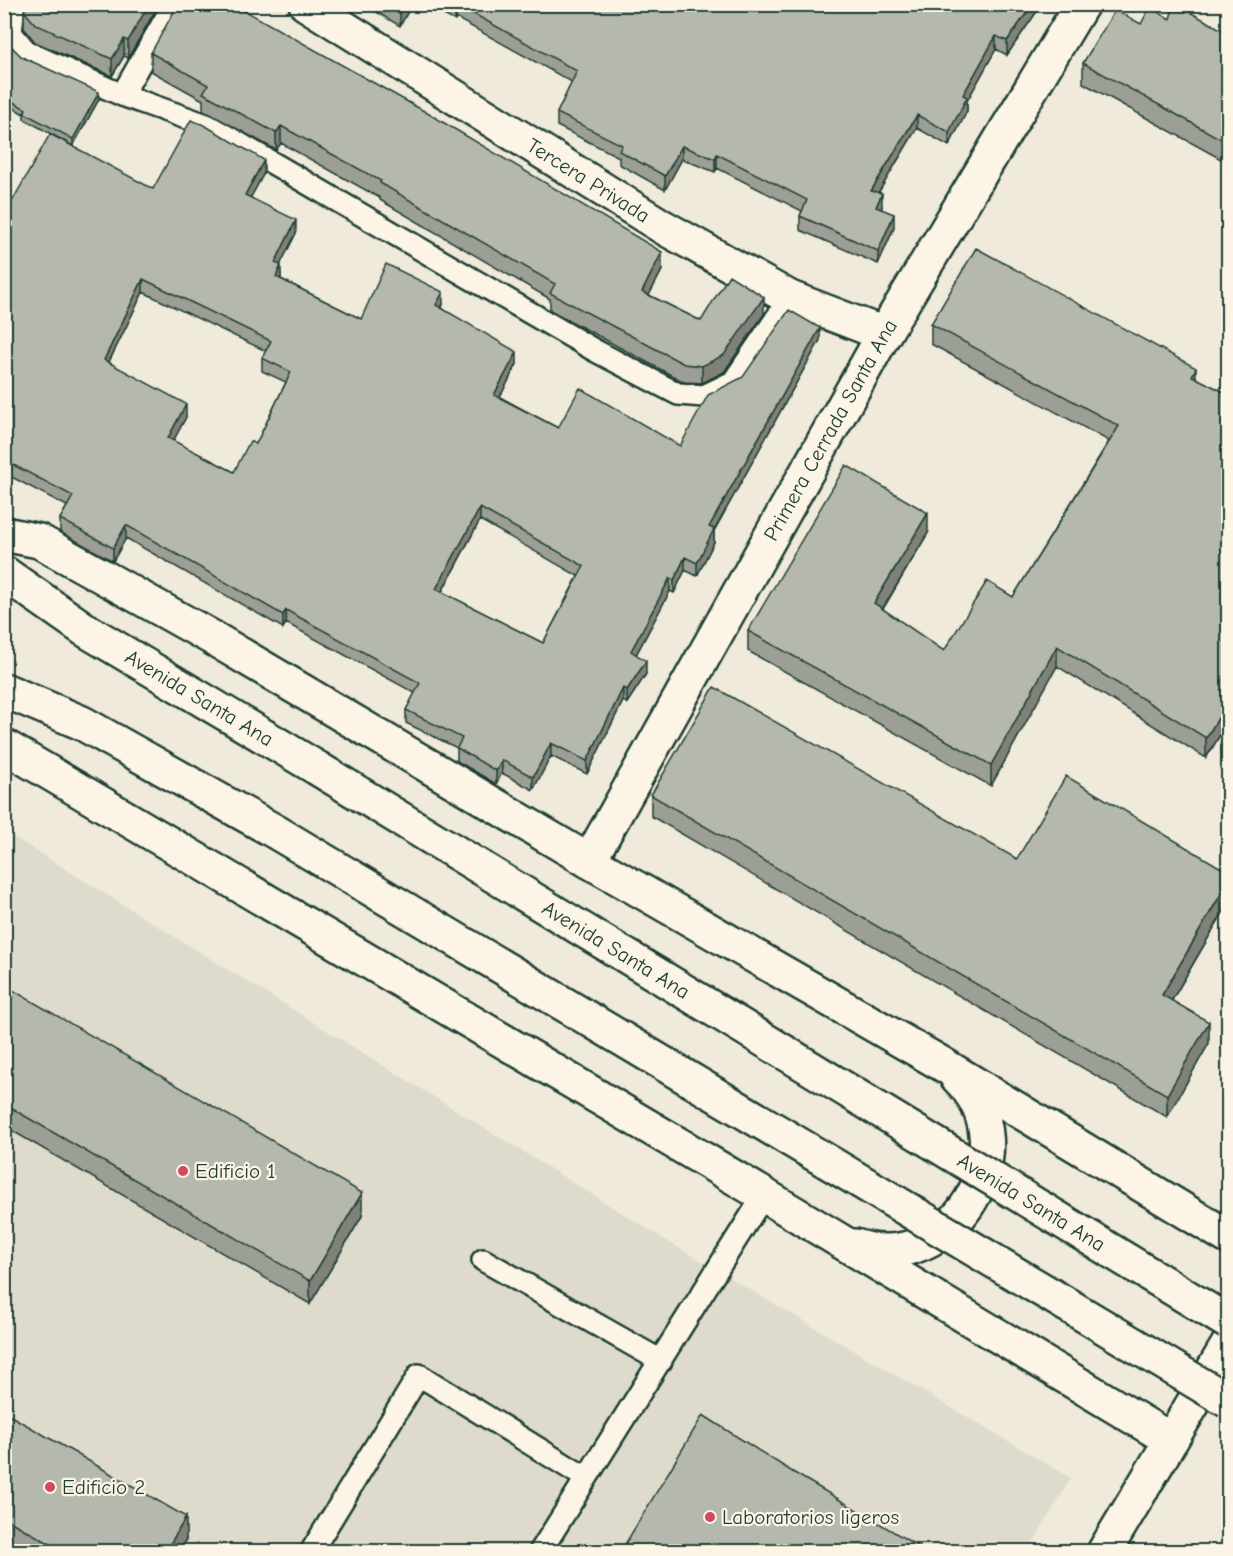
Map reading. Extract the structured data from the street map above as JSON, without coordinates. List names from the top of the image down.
{
  "streets": {
    "street": ["Tercera Privada", "Primera Cerrada Santa Ana", "Avenida Santa Ana"]
  },
  "crossings": [
    ["Tercera Privada", "Primera Cerrada Santa Ana"]
  ],
  "places": ["Edificio 1", "Edificio 2", "Laboratorios ligeros"]
}
